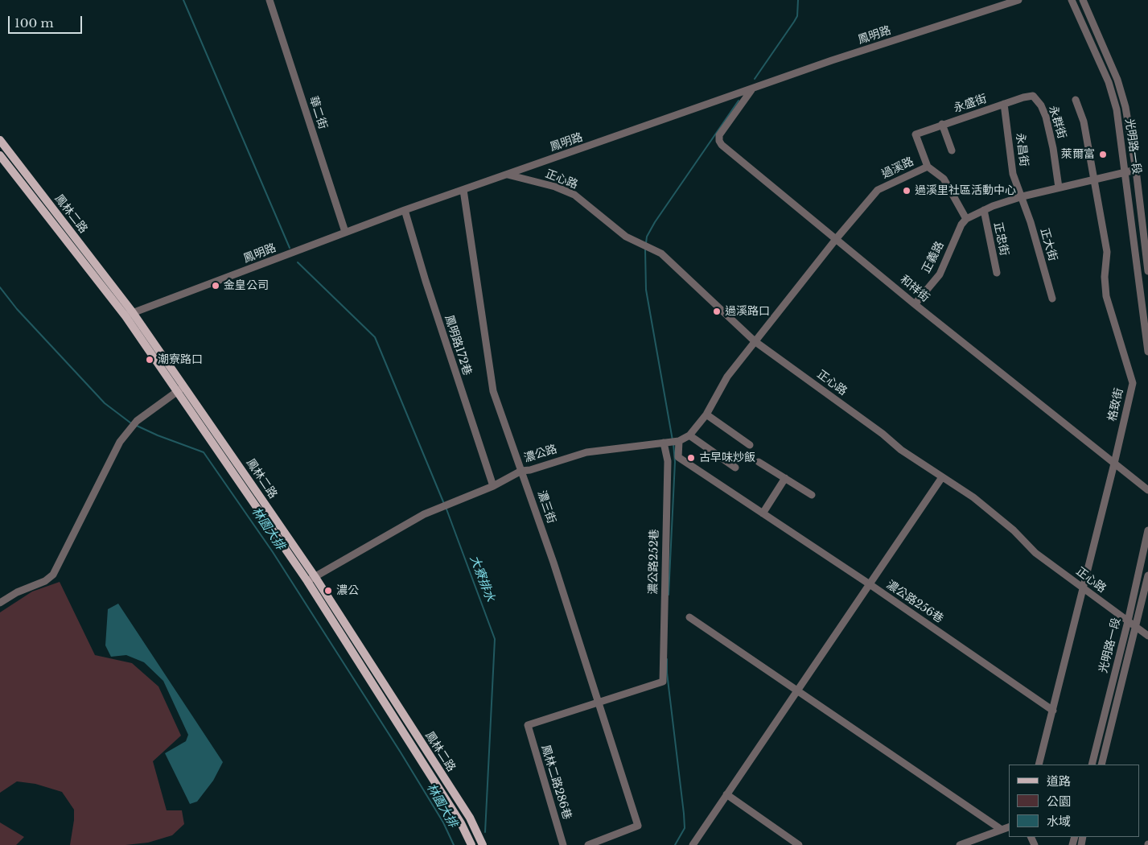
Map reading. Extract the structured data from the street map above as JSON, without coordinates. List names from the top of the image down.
{
  "streets": {
    "main road": ["鳳林二路"],
    "street": [
      "鳳明路",
      "永盛街",
      "華二街",
      "永群街",
      "光明路一段",
      "永昌街",
      "過溪路",
      "正心路",
      "正忠街",
      "正大街",
      "正義路",
      "和祥街",
      "鳳明路172巷",
      "格致街",
      "濃公路",
      "濃三街",
      "濃公路252巷",
      "濃公路256巷",
      "鳳林二路286巷"
    ]
  },
  "crossings": [
    ["鳳明路", "華二街"],
    ["鳳明路", "正心路"],
    ["鳳明路", "鳳林二路"],
    ["鳳明路", "和祥街"],
    ["鳳明路", "鳳明路172巷"],
    ["鳳明路", "濃三街"],
    ["永盛街", "永群街"],
    ["永盛街", "永昌街"],
    ["永盛街", "過溪路"],
    ["永群街", "永昌街"],
    ["光明路一段", "正心路"],
    ["永昌街", "正大街"],
    ["過溪路", "正心路"],
    ["過溪路", "正義路"],
    ["過溪路", "和祥街"],
    ["過溪路", "濃公路"],
    ["正心路", "格致街"],
    ["正心路", "濃公路"],
    ["鳳林二路", "濃公路"],
    ["正義路", "和祥街"],
    ["和祥街", "格致街"],
    ["鳳明路172巷", "濃公路"],
    ["格致街", "濃公路256巷"],
    ["濃公路", "濃三街"],
    ["濃公路", "濃公路252巷"],
    ["濃公路", "濃公路256巷"],
    ["濃三街", "濃公路252巷"],
    ["濃三街", "鳳林二路286巷"],
    ["濃公路252巷", "濃公路256巷"],
    ["濃公路252巷", "鳳林二路286巷"]
  ],
  "water": ["林園大排", "大寮排水"],
  "places": [
    "萊爾富",
    "過溪里社區活動中心",
    "金皇公司",
    "過溪路口",
    "潮寮路口",
    "古早味炒飯",
    "濃公"
  ],
  "legend": ["道路", "公園", "水域"],
  "scale_bar": "100 m"
}
